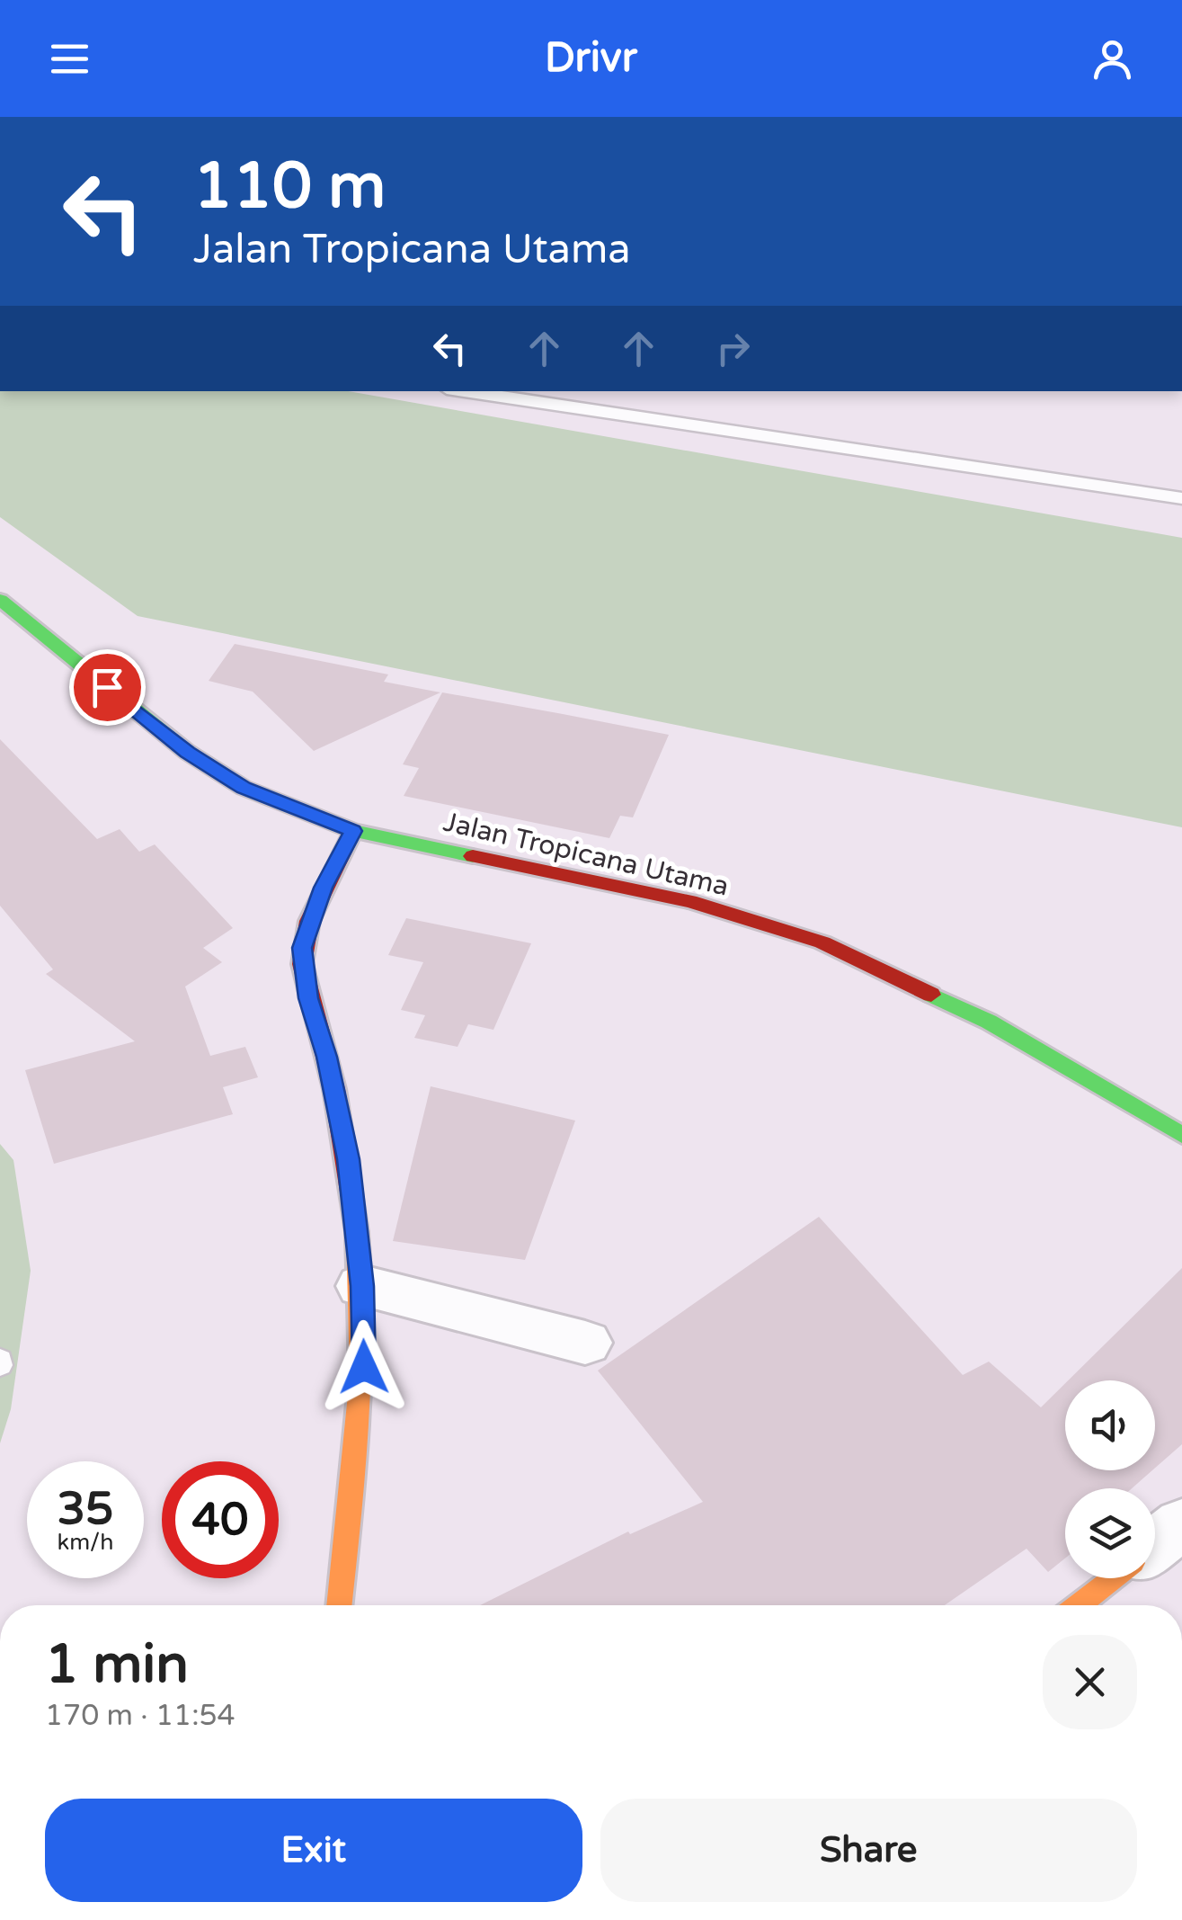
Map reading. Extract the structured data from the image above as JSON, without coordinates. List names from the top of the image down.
{
  "streets": {
    "street": ["Jalan Tropicana Utama"]
  },
  "page": {
    "header": "Drivr",
    "turn": ["110 m", "Jalan Tropicana Utama"],
    "speed": "35 km/h",
    "limit": "40",
    "heading": ["1 min", "170 m · 11:54"],
    "buttons": ["Exit", "Share"]
  }
}
